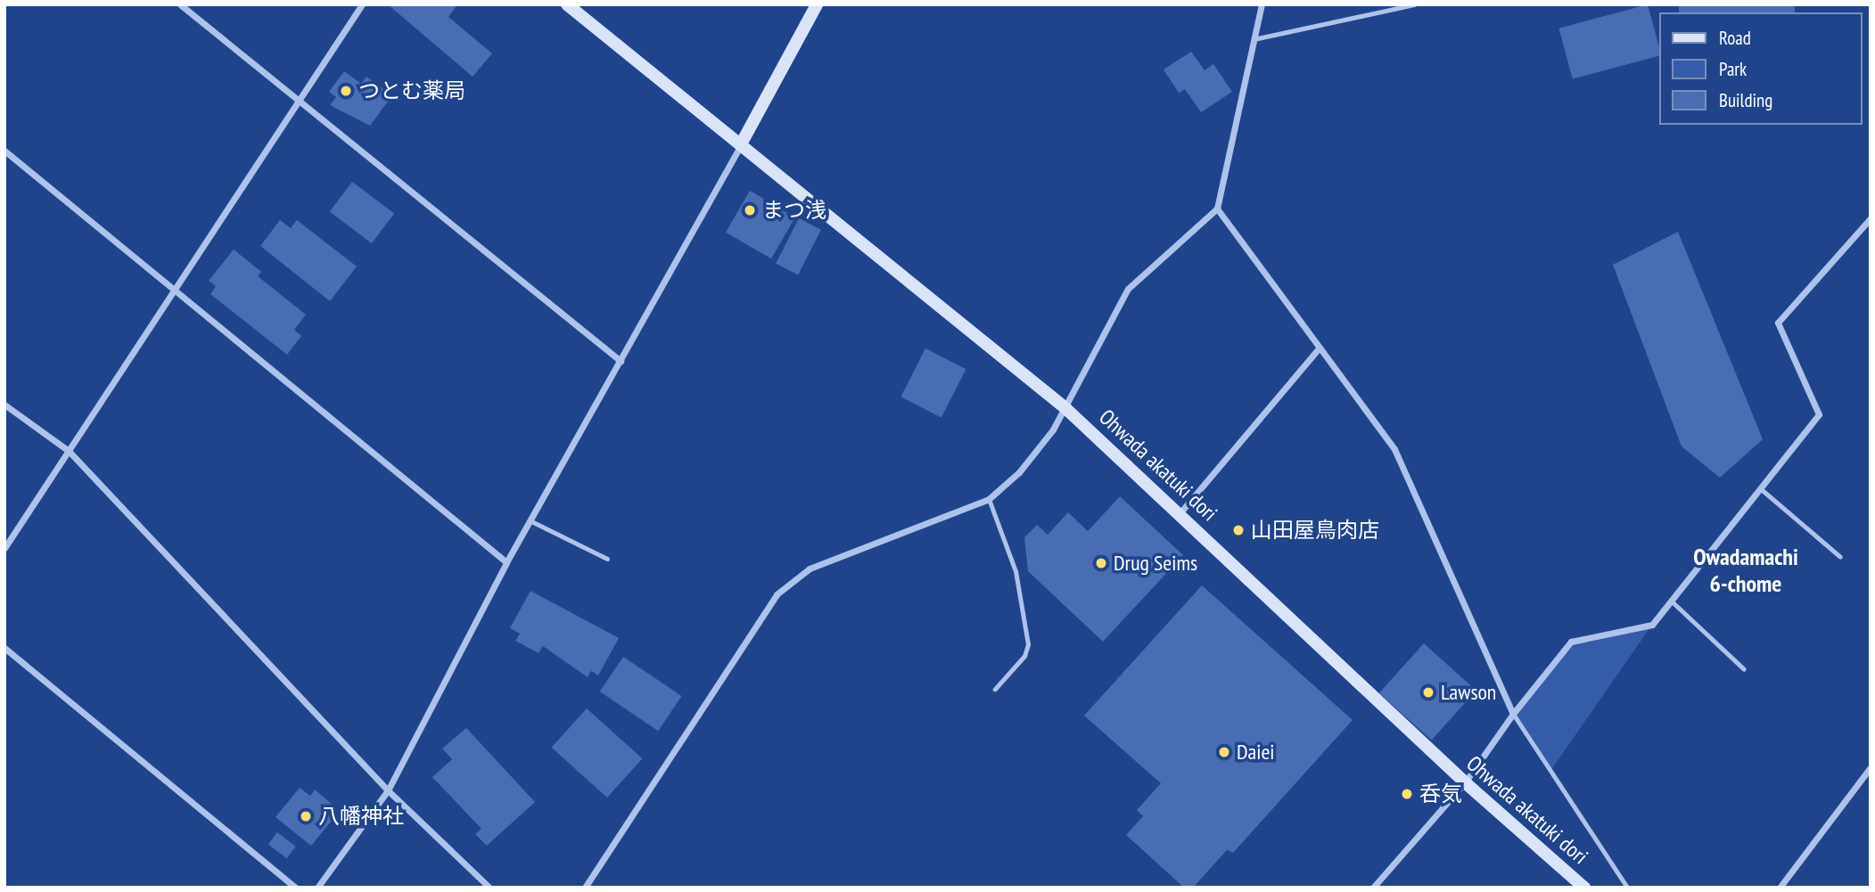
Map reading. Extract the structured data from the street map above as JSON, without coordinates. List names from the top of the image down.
{
  "streets": {
    "street": ["Ohwada akatuki dori"]
  },
  "districts": ["Owadamachi 6-chome"],
  "places": [
    "つとむ薬局",
    "まつ浅",
    "山田屋鳥肉店",
    "Drug Seims",
    "Lawson",
    "Daiei",
    "呑気",
    "八幡神社"
  ],
  "legend": ["Road", "Park", "Building"]
}
